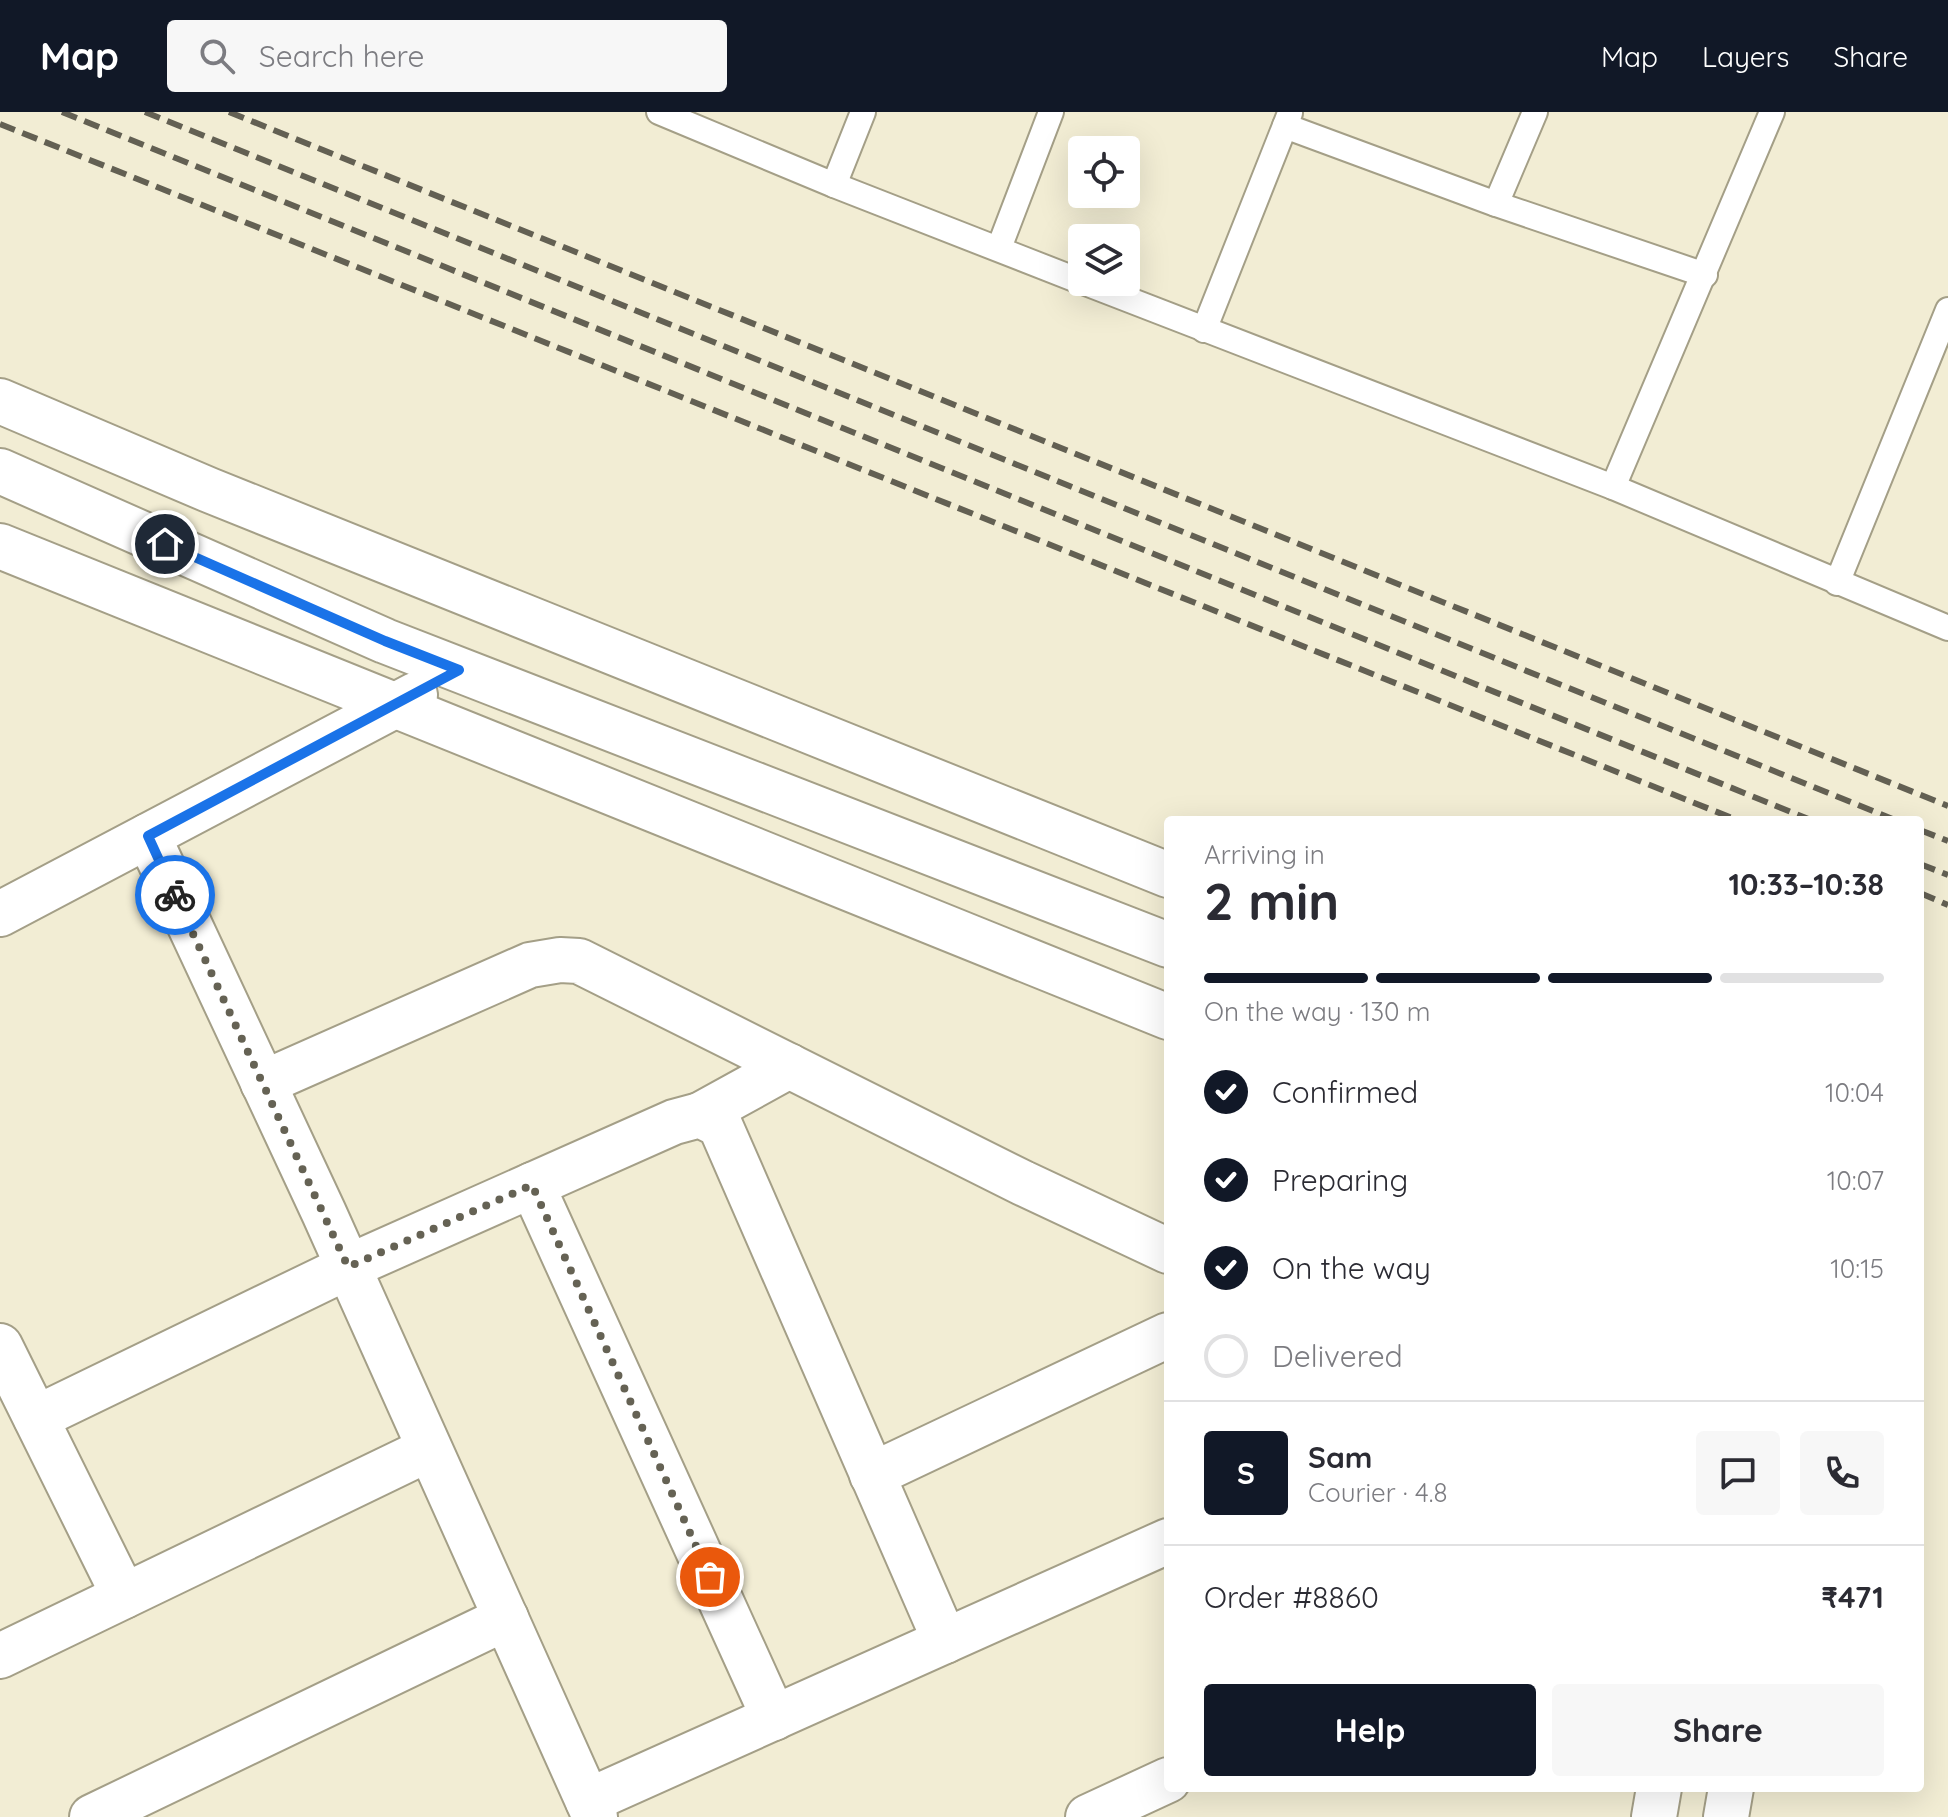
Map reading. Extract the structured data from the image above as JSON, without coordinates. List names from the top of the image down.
{
  "page": {
    "header": "Map",
    "search": "Search here",
    "nav": ["Map", "Layers", "Share"],
    "heading": ["2 min", "Arriving in", "10:33–10:38"],
    "panel": [
      "Sam",
      "Courier · 4.8",
      "Order #8860",
      "₹471"
    ],
    "bar": "On the way · 130 m",
    "list": [
      ["Confirmed", "10:04"],
      ["Preparing", "10:07"],
      ["On the way", "10:15"],
      "Delivered"
    ],
    "round": "S",
    "buttons": ["Help", "Share"]
  }
}
